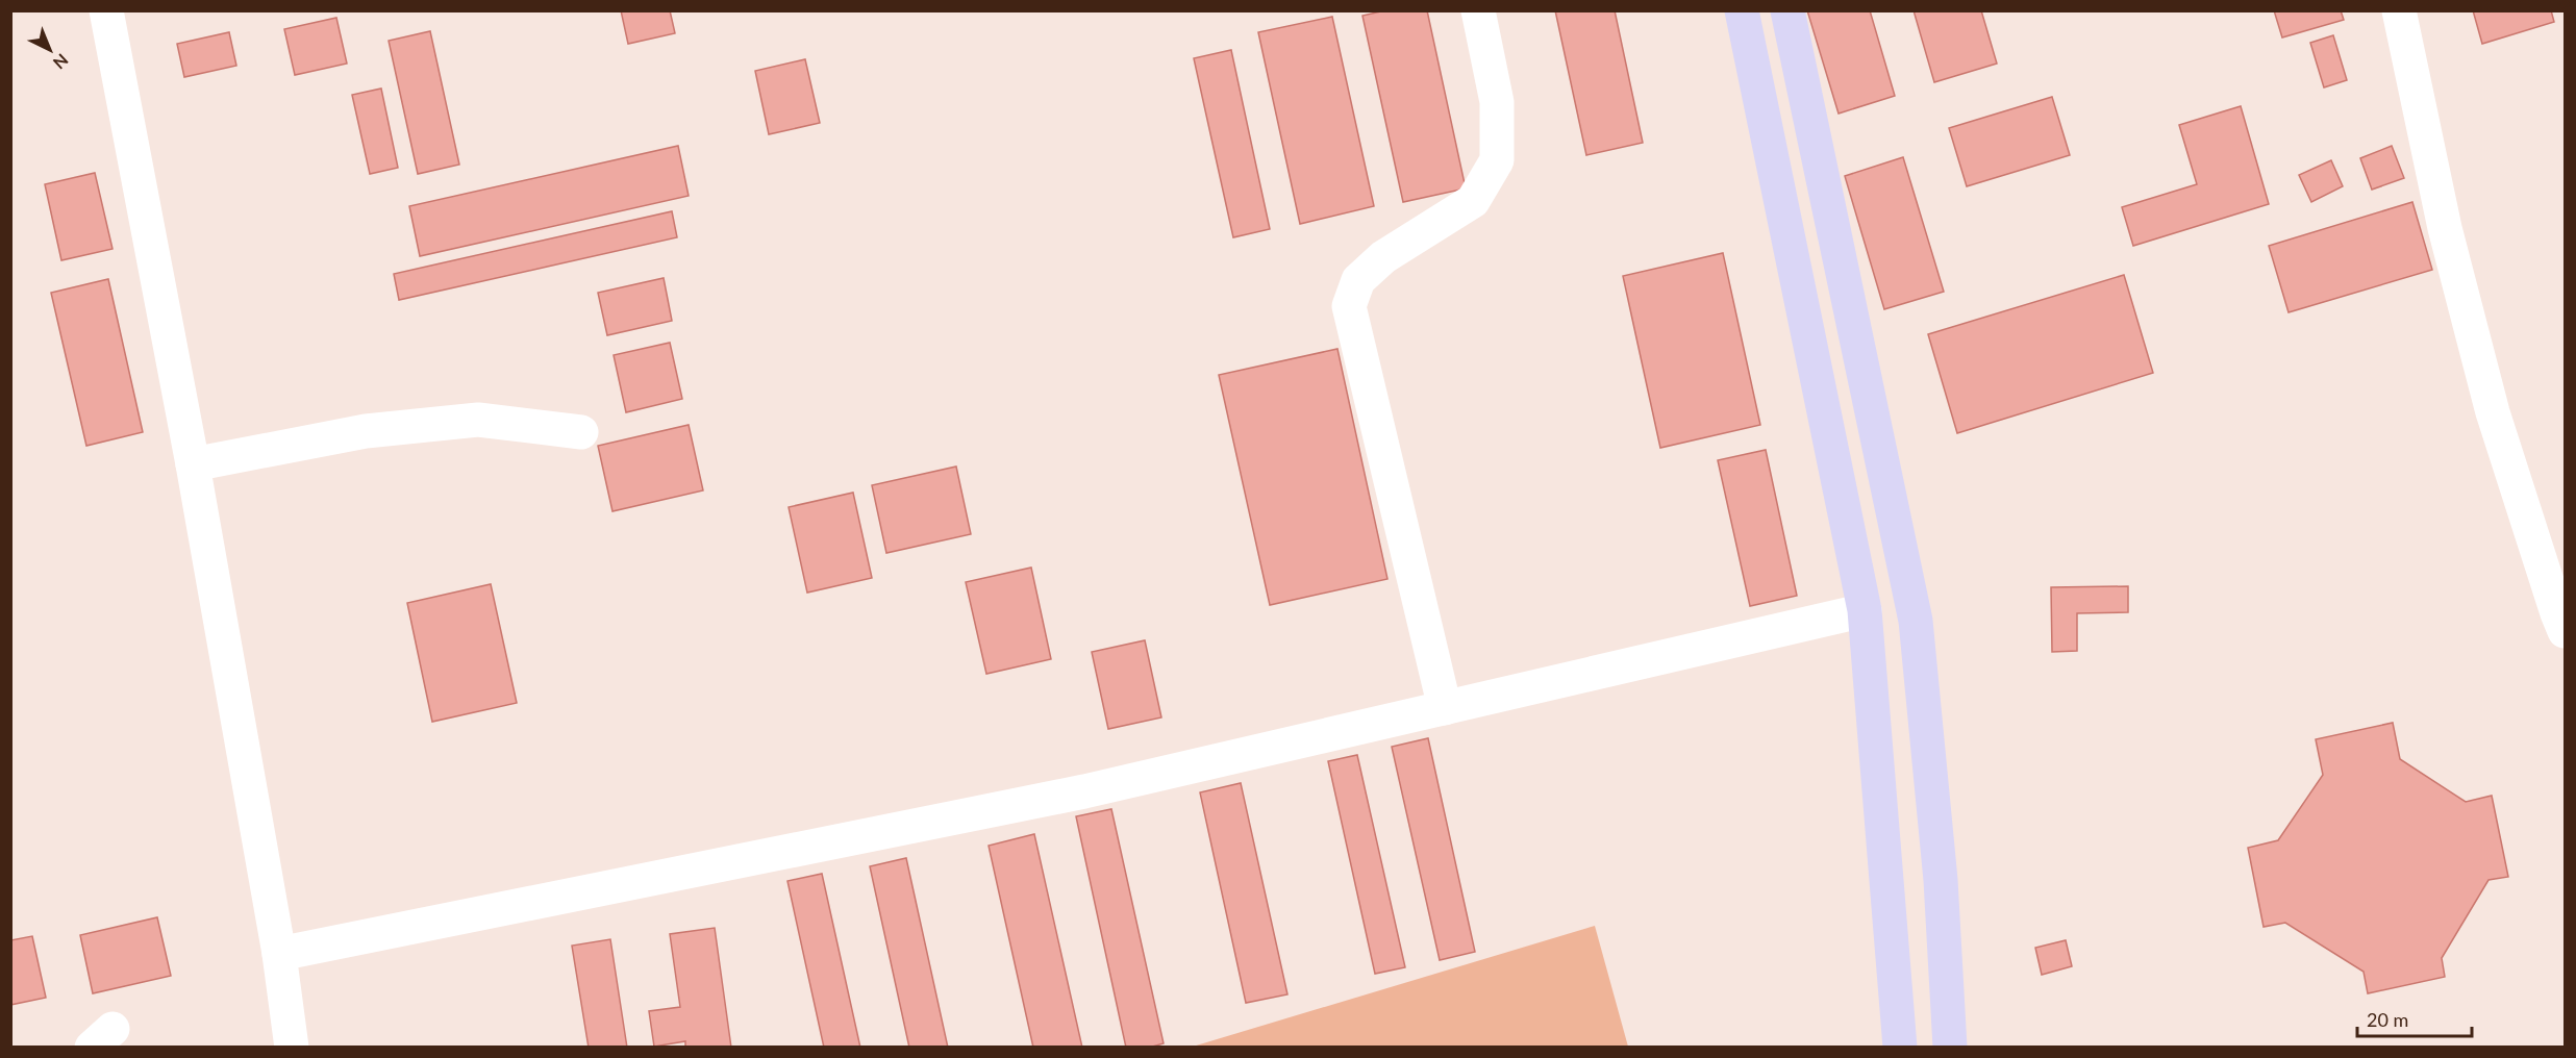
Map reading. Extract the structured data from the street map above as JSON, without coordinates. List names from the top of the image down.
{
  "scale_bar": "20 m",
  "north": "bottom right"
}
